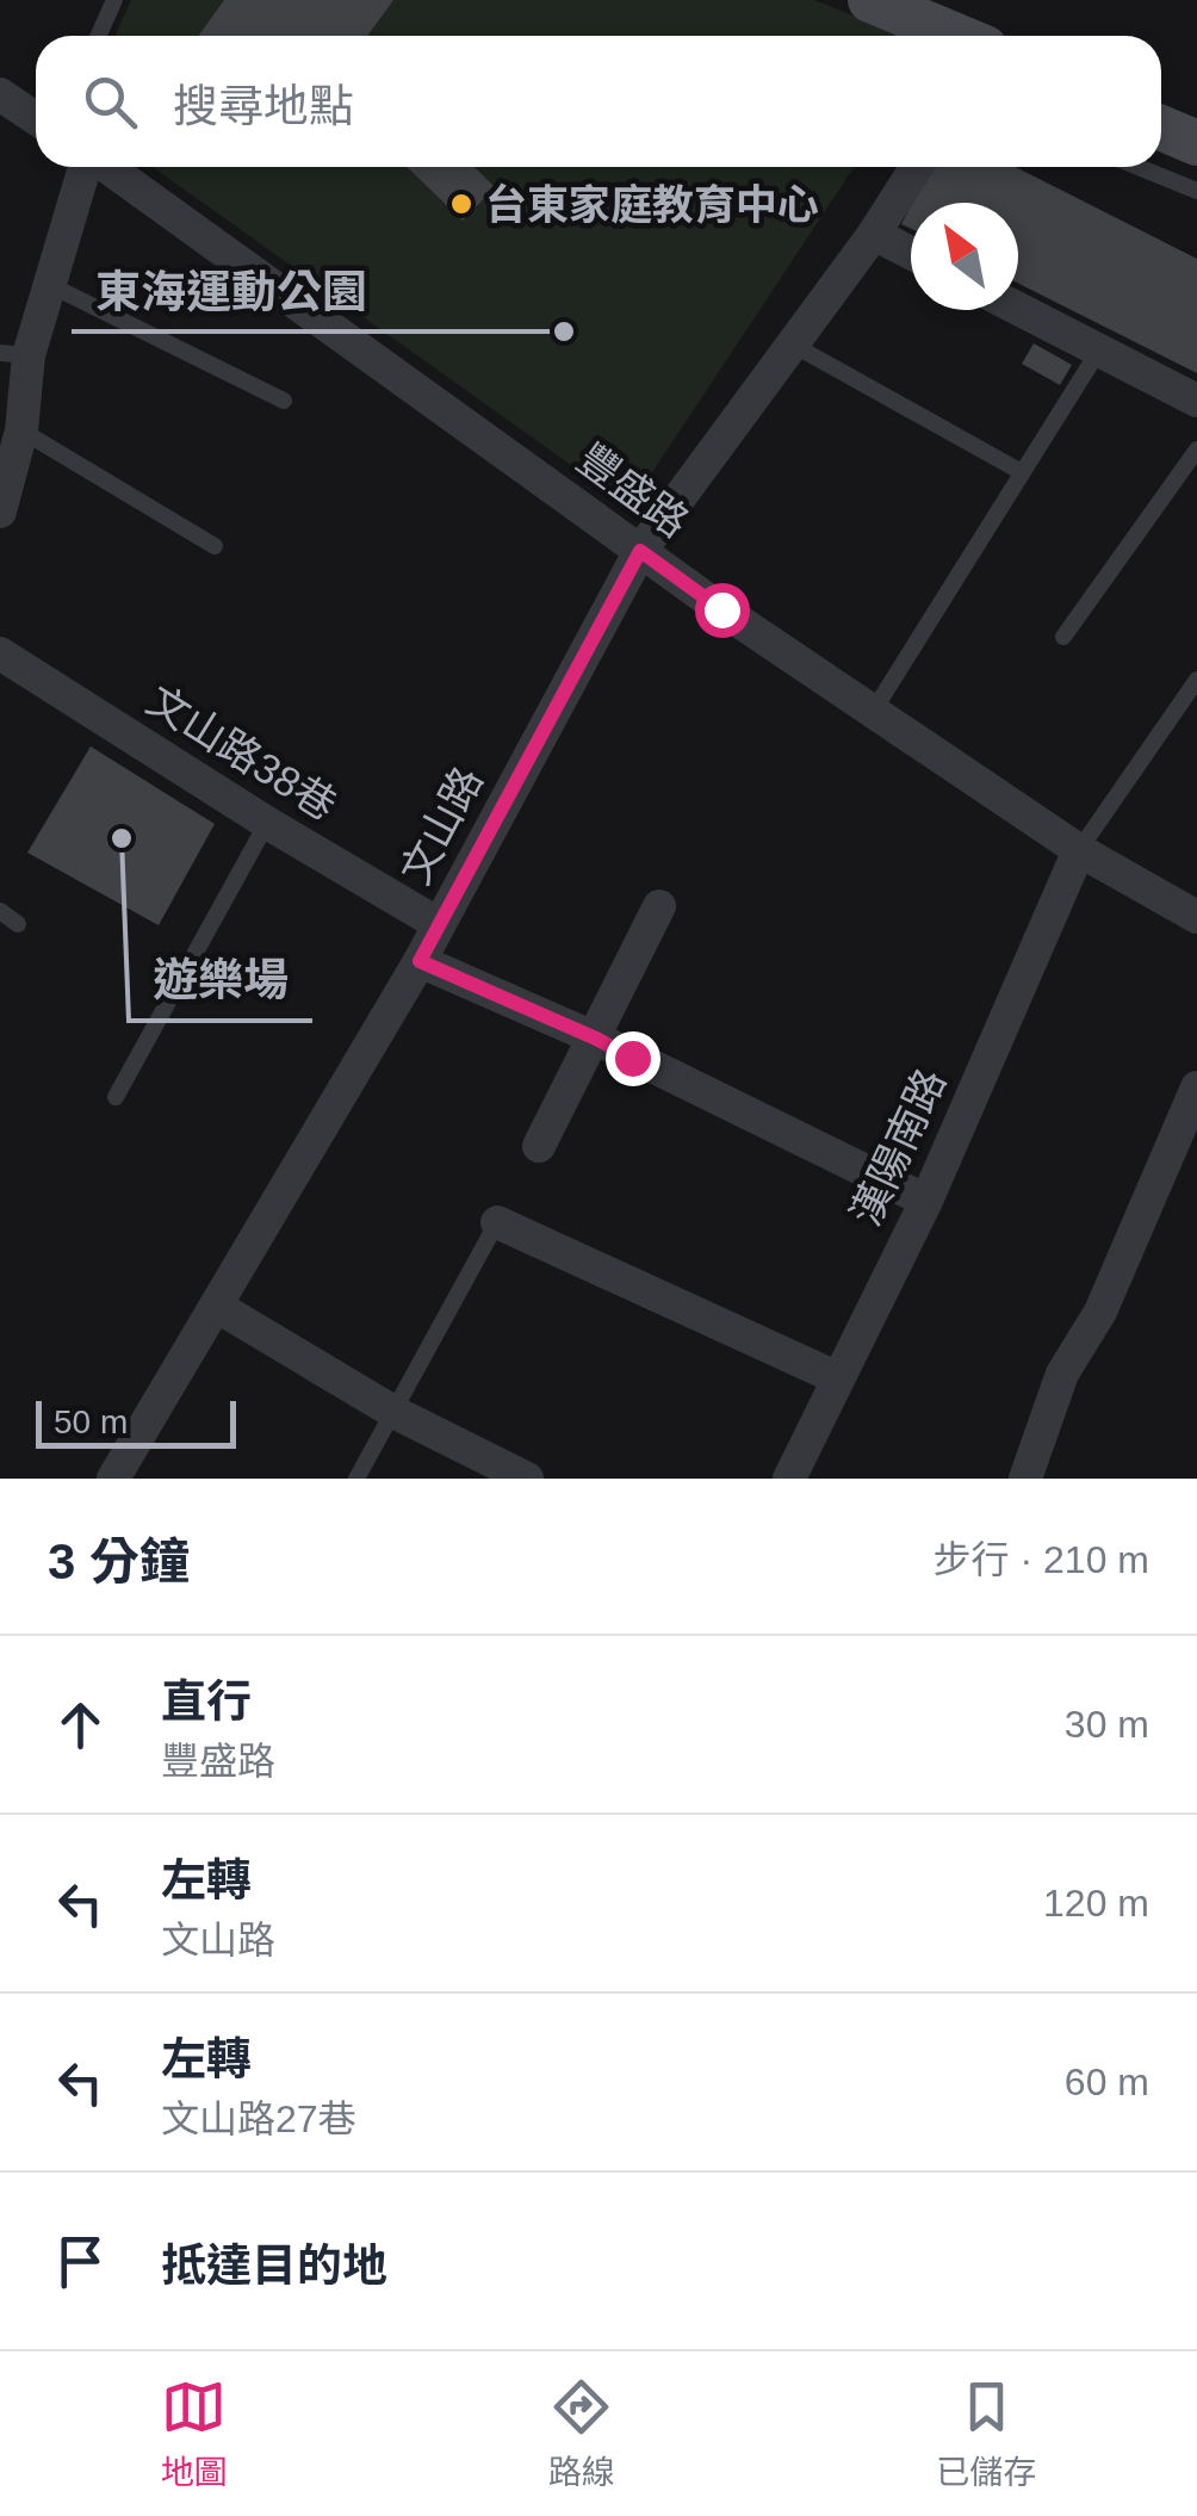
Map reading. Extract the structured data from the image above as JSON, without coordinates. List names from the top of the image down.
{
  "streets": {
    "street": [
      "豐盛路",
      "文山路38巷",
      "文山路",
      "漢陽南路"
    ]
  },
  "crossings": [
    ["豐盛路", "文山路"],
    ["豐盛路", "漢陽南路"],
    ["文山路38巷", "文山路"]
  ],
  "places": ["台東家庭教育中心", "東海運動公園", "遊樂場"],
  "scale_bar": "50 m",
  "north": "top left",
  "page": {
    "search": "搜尋地點",
    "scale": "50 m",
    "heading": ["3 分鐘", "步行 · 210 m"],
    "list": [
      ["直行", "豐盛路", "30 m"],
      ["左轉", "文山路", "120 m"],
      ["左轉", "文山路27巷", "60 m"],
      "抵達目的地"
    ],
    "nav": ["地圖", "路線", "已儲存"]
  }
}
